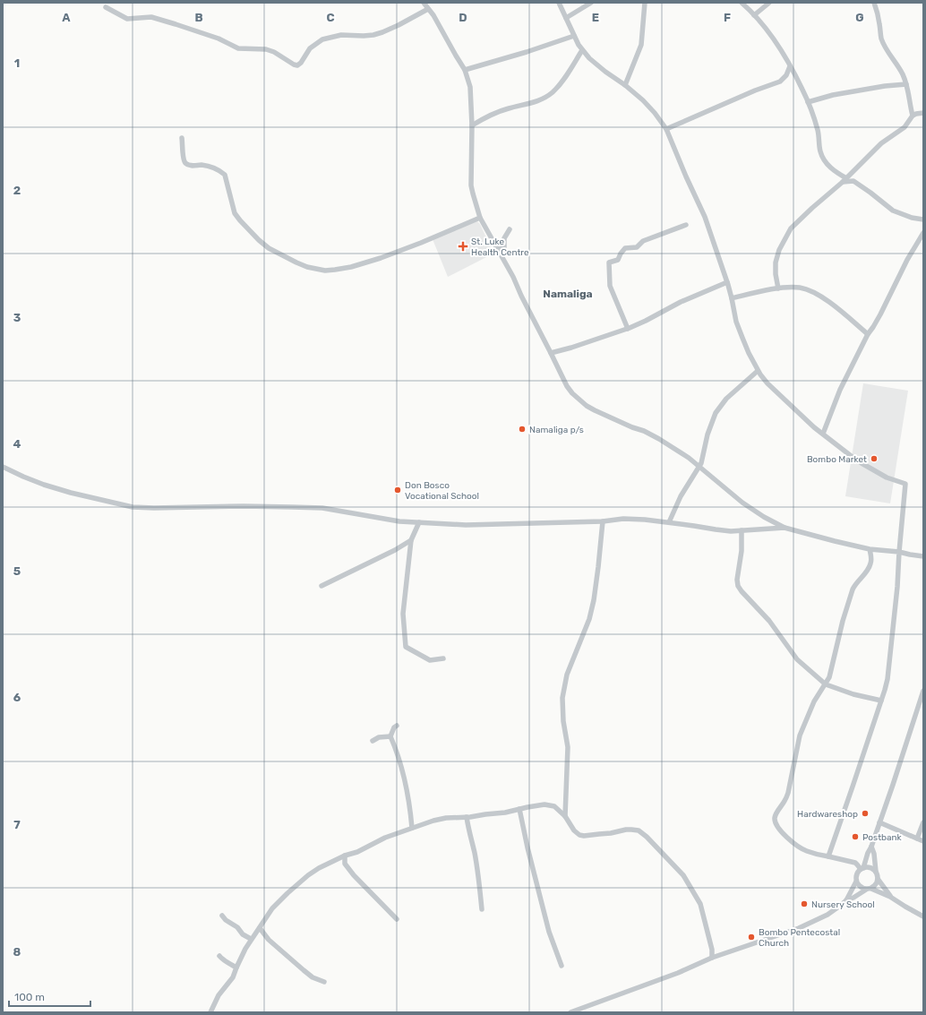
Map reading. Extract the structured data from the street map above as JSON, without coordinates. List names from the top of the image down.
{
  "districts": ["Namaliga"],
  "places": {
    "health": ["St. Luke Health Centre"],
    "other": [
      "Namaliga p/s",
      "Bombo Market",
      "Don Bosco Vocational School",
      "Hardwareshop",
      "Postbank",
      "Nursery School",
      "Bombo Pentecostal Church"
    ]
  },
  "scale_bar": "100 m",
  "grid": {
    "columns": [
      "A",
      "B",
      "C",
      "D",
      "E",
      "F",
      "G"
    ],
    "rows": [
      "1",
      "2",
      "3",
      "4",
      "5",
      "6",
      "7",
      "8"
    ]
  }
}
